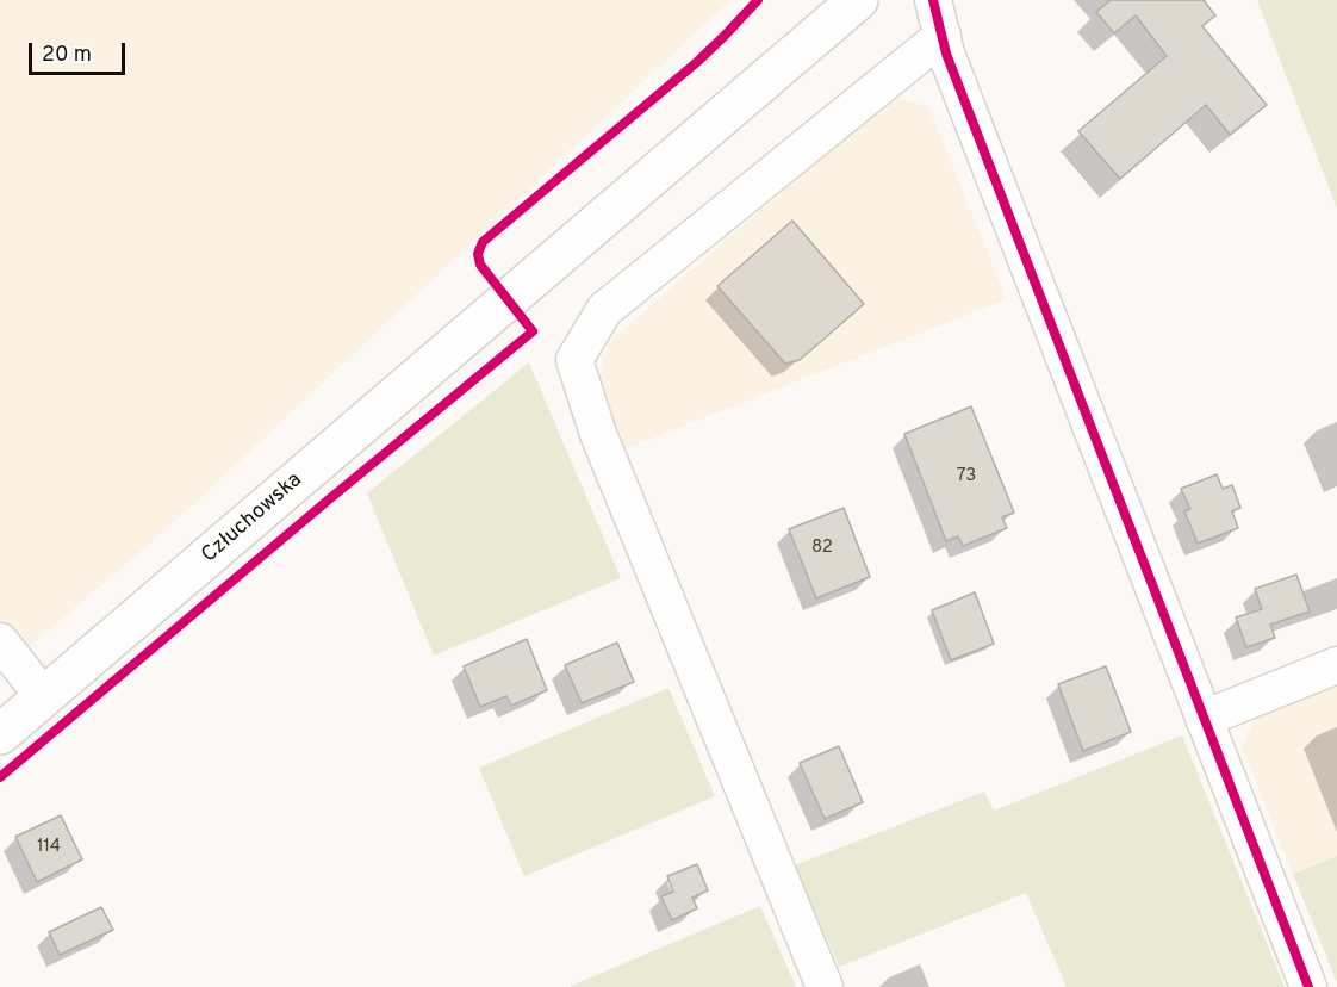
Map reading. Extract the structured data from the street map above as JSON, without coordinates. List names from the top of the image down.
{
  "streets": {
    "main road": ["Człuchowska"]
  },
  "house_numbers": ["73", "82", "114"],
  "scale_bar": "20 m"
}
